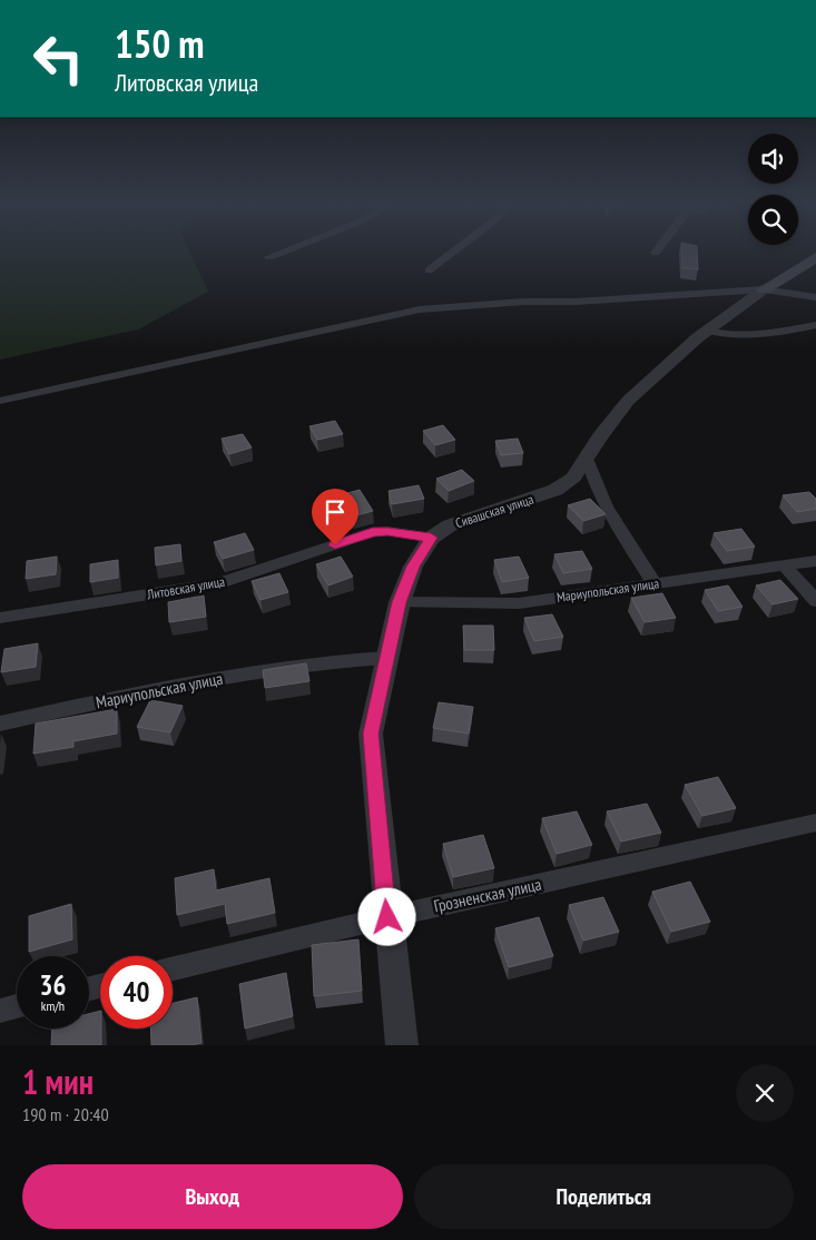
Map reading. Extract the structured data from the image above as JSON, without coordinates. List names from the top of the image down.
{
  "streets": {
    "street": [
      "Сивашская улица",
      "Литовская улица",
      "Мариупольская улица",
      "Грозненская улица"
    ]
  },
  "crossings": [
    ["Сивашская улица", "Литовская улица"],
    ["Сивашская улица", "Мариупольская улица"],
    ["Сивашская улица", "Грозненская улица"]
  ],
  "page": {
    "turn": ["150 m", "Литовская улица"],
    "speed": "36 km/h",
    "limit": "40",
    "heading": ["1 мин", "190 m · 20:40"],
    "buttons": ["Выход", "Поделиться"]
  }
}
